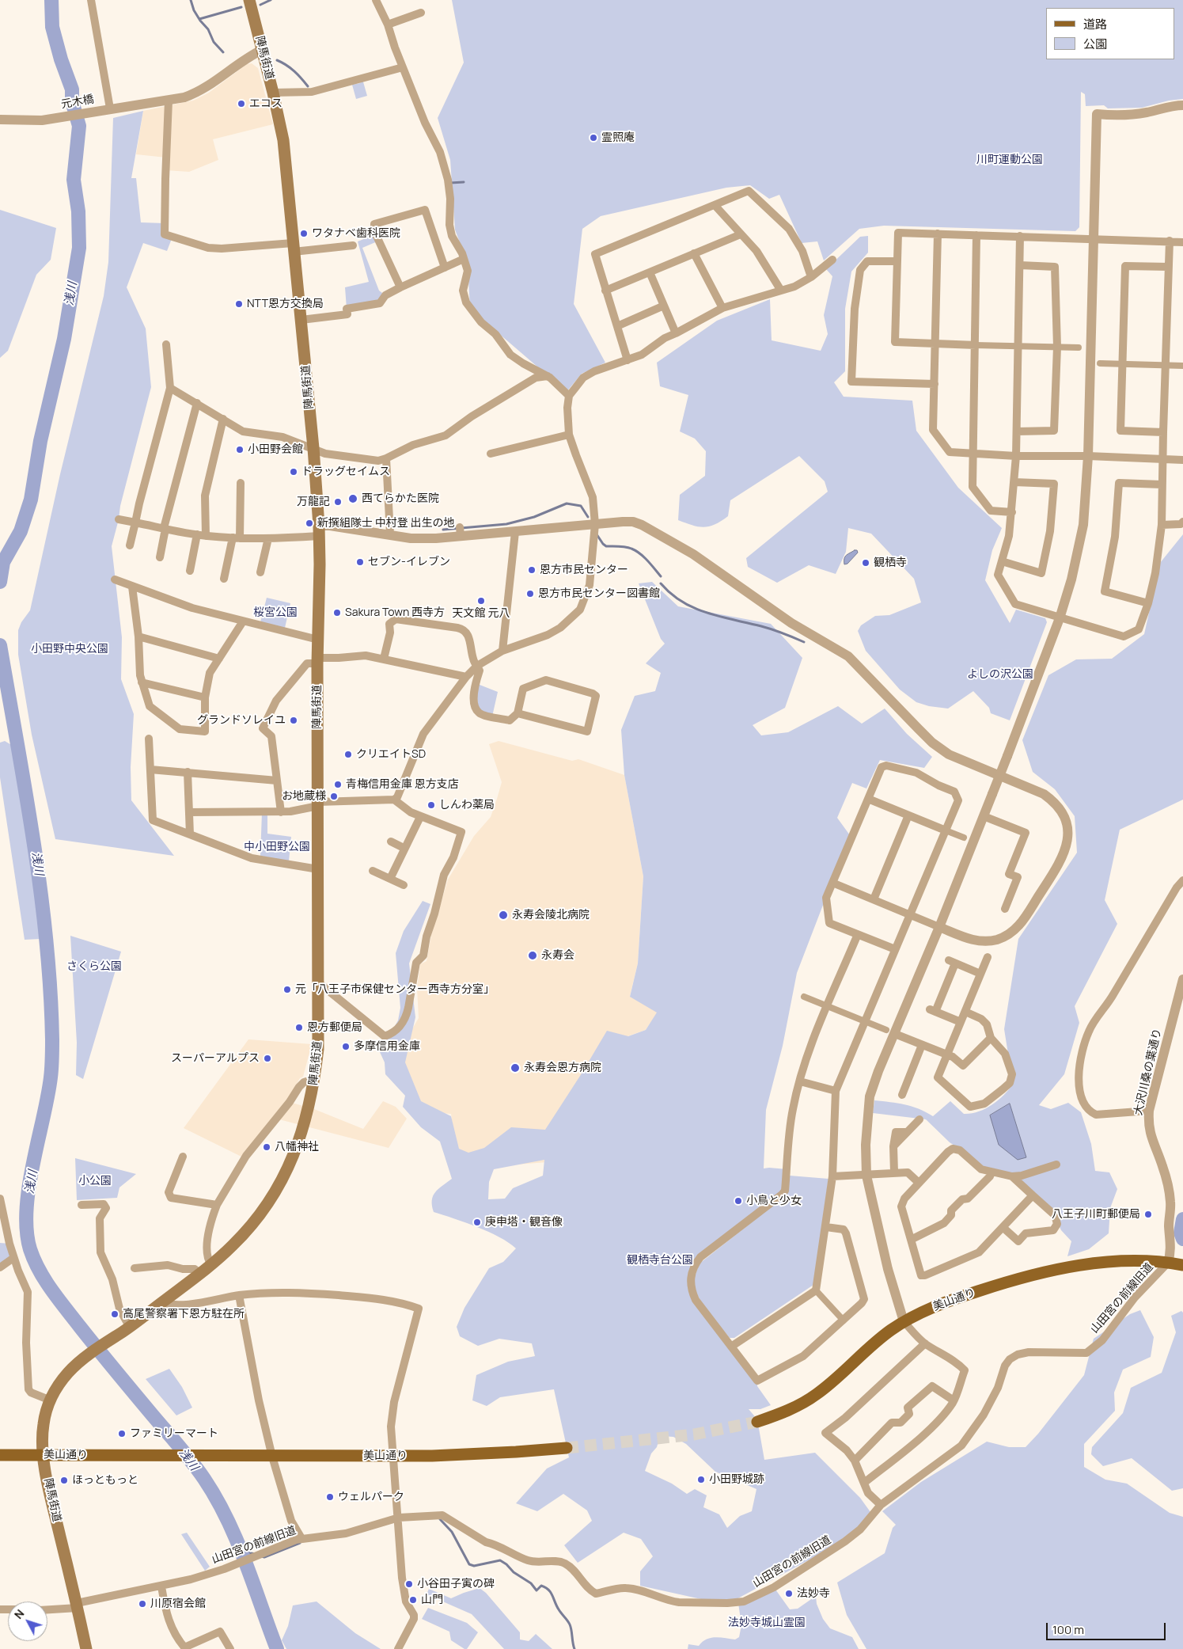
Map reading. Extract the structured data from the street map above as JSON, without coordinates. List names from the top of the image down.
{
  "streets": {
    "main road": ["陣馬街道", "美山通り"],
    "street": ["元木橋", "大沢川桑の葉通り", "山田宮の前線旧道"]
  },
  "crossings": [
    ["陣馬街道", "元木橋"],
    ["陣馬街道", "山田宮の前線旧道"],
    ["陣馬街道", "美山通り"],
    ["大沢川桑の葉通り", "山田宮の前線旧道"],
    ["大沢川桑の葉通り", "美山通り"],
    ["山田宮の前線旧道", "美山通り"]
  ],
  "water": ["浅川"],
  "parks": [
    "川町運動公園",
    "桜宮公園",
    "小田野中央公園",
    "よしの沢公園",
    "中小田野公園",
    "さくら公園",
    "小公園",
    "観栖寺台公園",
    "法妙寺城山霊園"
  ],
  "places": [
    "エコス",
    "霊照庵",
    "ワタナベ歯科医院",
    "NTT恩方交換局",
    "小田野会館",
    "ドラッグセイムス",
    "西てらかた医院",
    "万龍記",
    "新撰組隊士 中村登 出生の地",
    "セブン-イレブン",
    "観栖寺",
    "恩方市民センター",
    "恩方市民センター図書館",
    "天文館 元八",
    "Sakura Town 西寺方",
    "グランドソレイユ",
    "クリエイトSD",
    "青梅信用金庫 恩方支店",
    "お地蔵様",
    "しんわ薬局",
    "永寿会陵北病院",
    "永寿会",
    "元「八王子市保健センター西寺方分室」",
    "恩方郵便局",
    "多摩信用金庫",
    "スーパーアルプス",
    "永寿会恩方病院",
    "八幡神社",
    "小鳥と少女",
    "八王子川町郵便局",
    "庚申塔・観音像",
    "高尾警察署下恩方駐在所",
    "ファミリーマート",
    "小田野城跡",
    "ほっともっと",
    "ウェルパーク",
    "小谷田子寅の碑",
    "法妙寺",
    "山門",
    "川原宿会館"
  ],
  "legend": ["道路", "公園"],
  "scale_bar": "100 m",
  "north": "top left"
}
